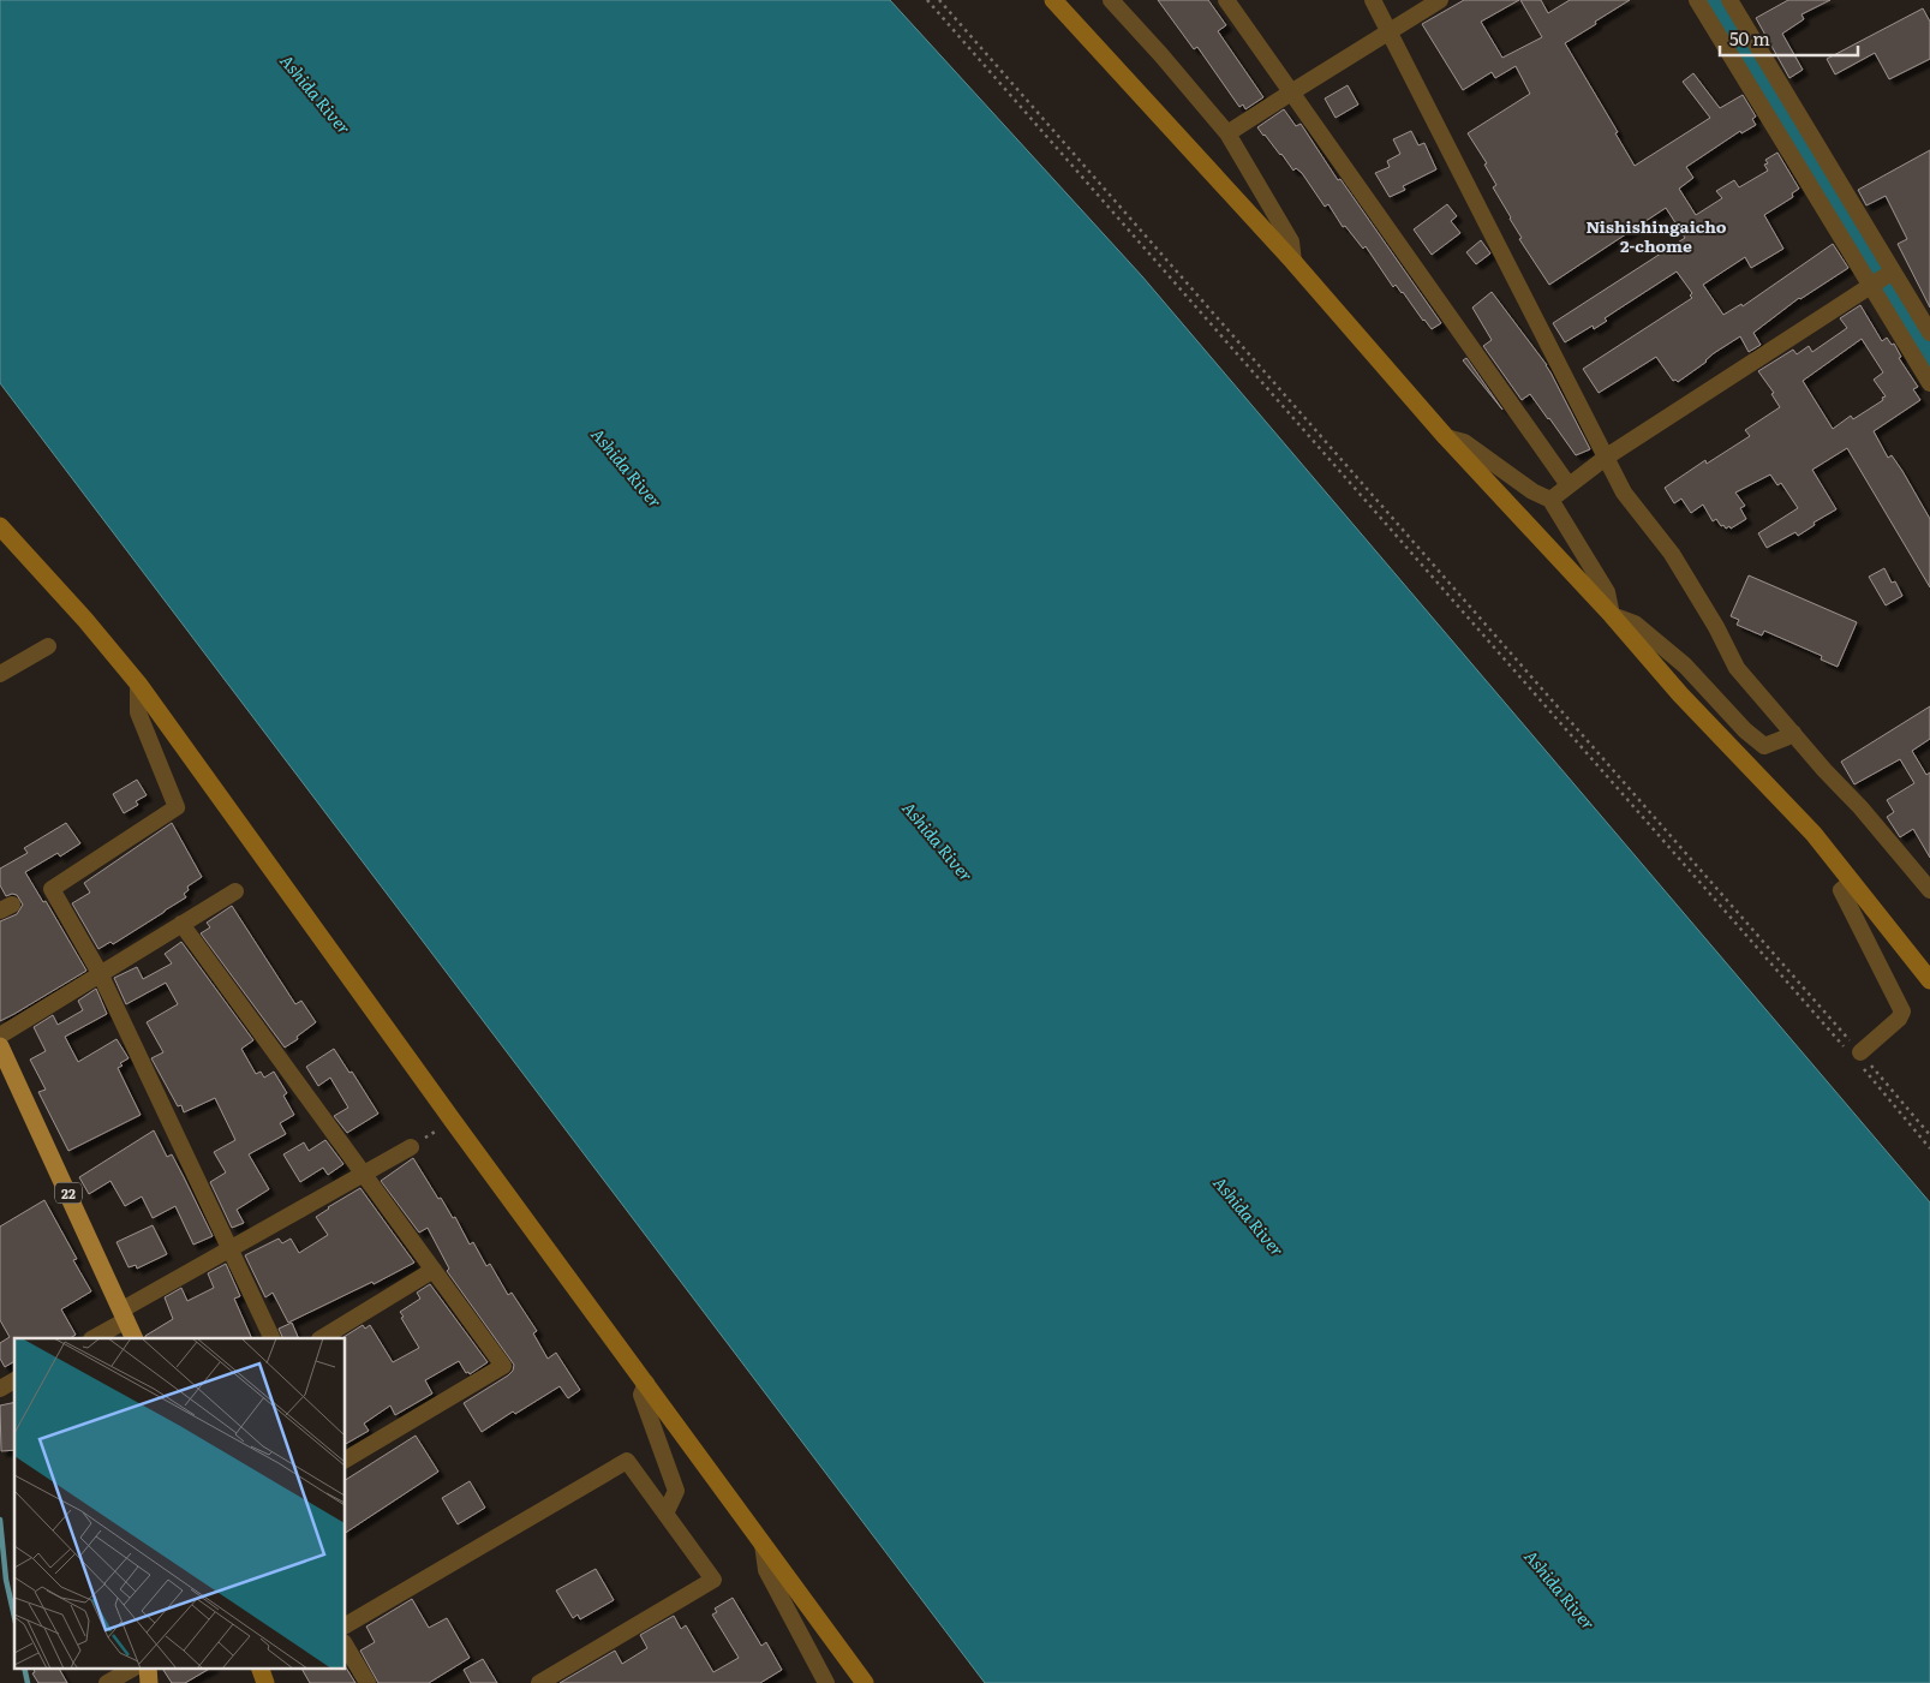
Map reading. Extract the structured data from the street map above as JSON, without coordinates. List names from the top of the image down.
{
  "streets": {
    "main road": ["22"]
  },
  "districts": ["Nishishingaicho 2-chome"],
  "water": ["Ashida River"],
  "scale_bar": "50 m"
}
